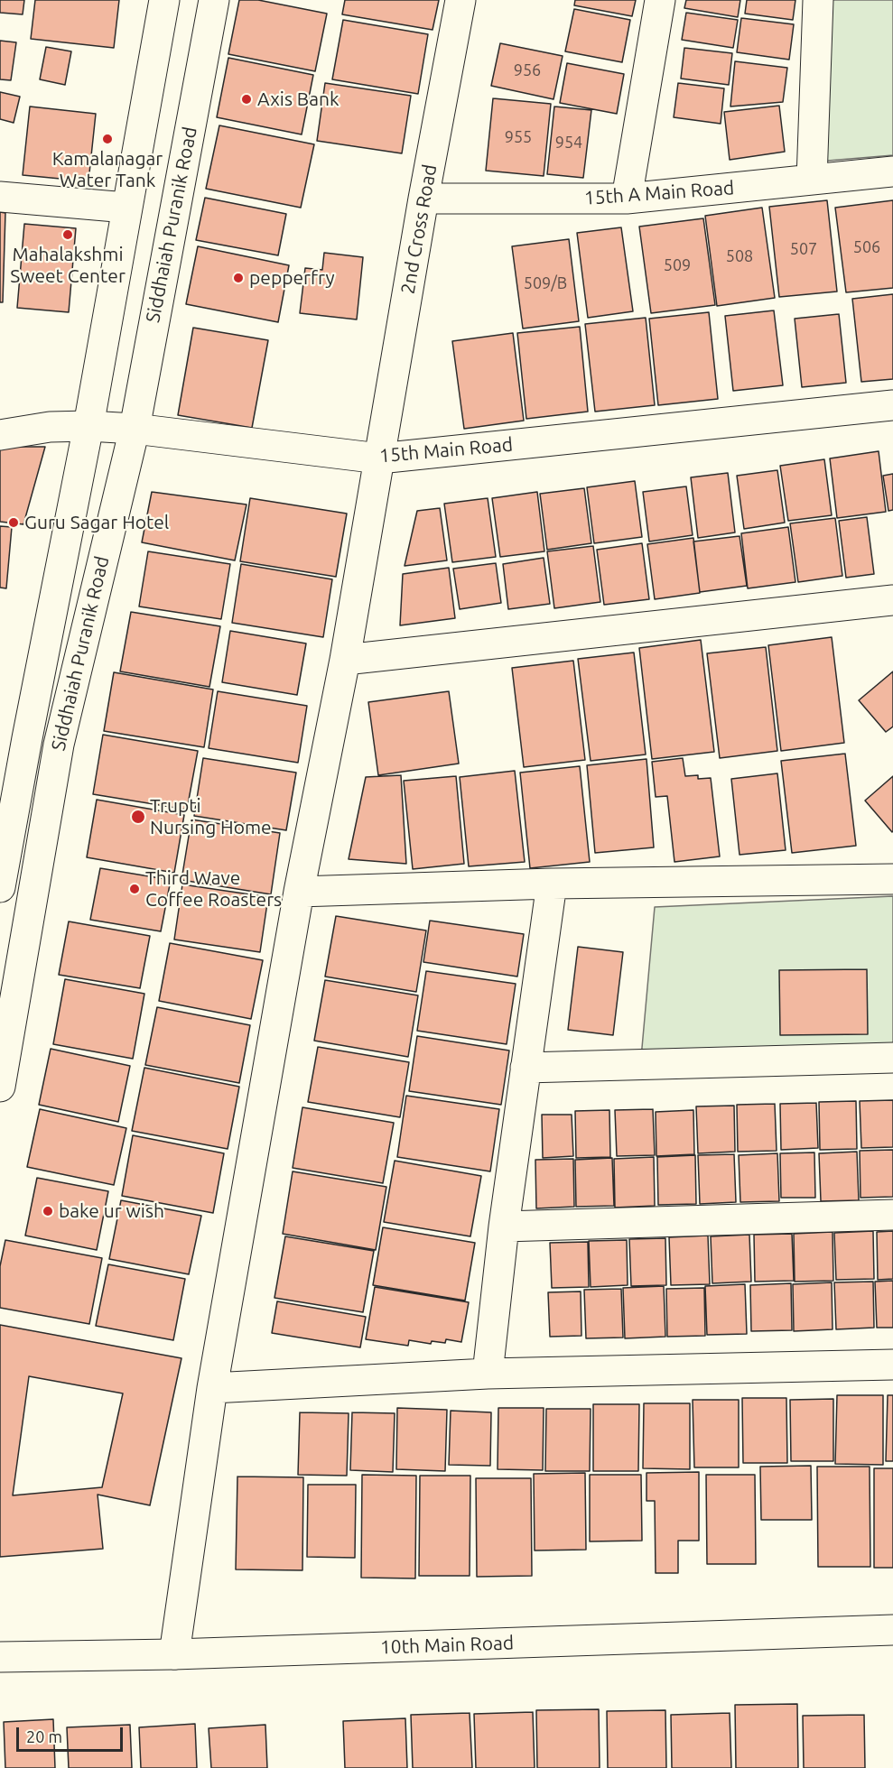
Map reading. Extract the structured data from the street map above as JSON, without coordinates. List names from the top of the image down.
{
  "streets": {
    "street": [
      "15th A Main Road",
      "Siddhaiah Puranik Road",
      "2nd Cross Road",
      "15th Main Road",
      "10th Main Road"
    ]
  },
  "crossings": [
    ["15th A Main Road", "2nd Cross Road"],
    ["Siddhaiah Puranik Road", "15th Main Road"],
    ["2nd Cross Road", "15th Main Road"],
    ["2nd Cross Road", "10th Main Road"]
  ],
  "places": [
    "Axis Bank",
    "Kamalanagar Water Tank",
    "Mahalakshmi Sweet Center",
    "pepperfry",
    "Guru Sagar Hotel",
    "Trupti Nursing Home",
    "Third Wave Coffee Roasters",
    "bake ur wish"
  ],
  "house_numbers": [
    "956",
    "955",
    "954",
    "506",
    "507",
    "508",
    "509",
    "509/B"
  ],
  "scale_bar": "20 m"
}
